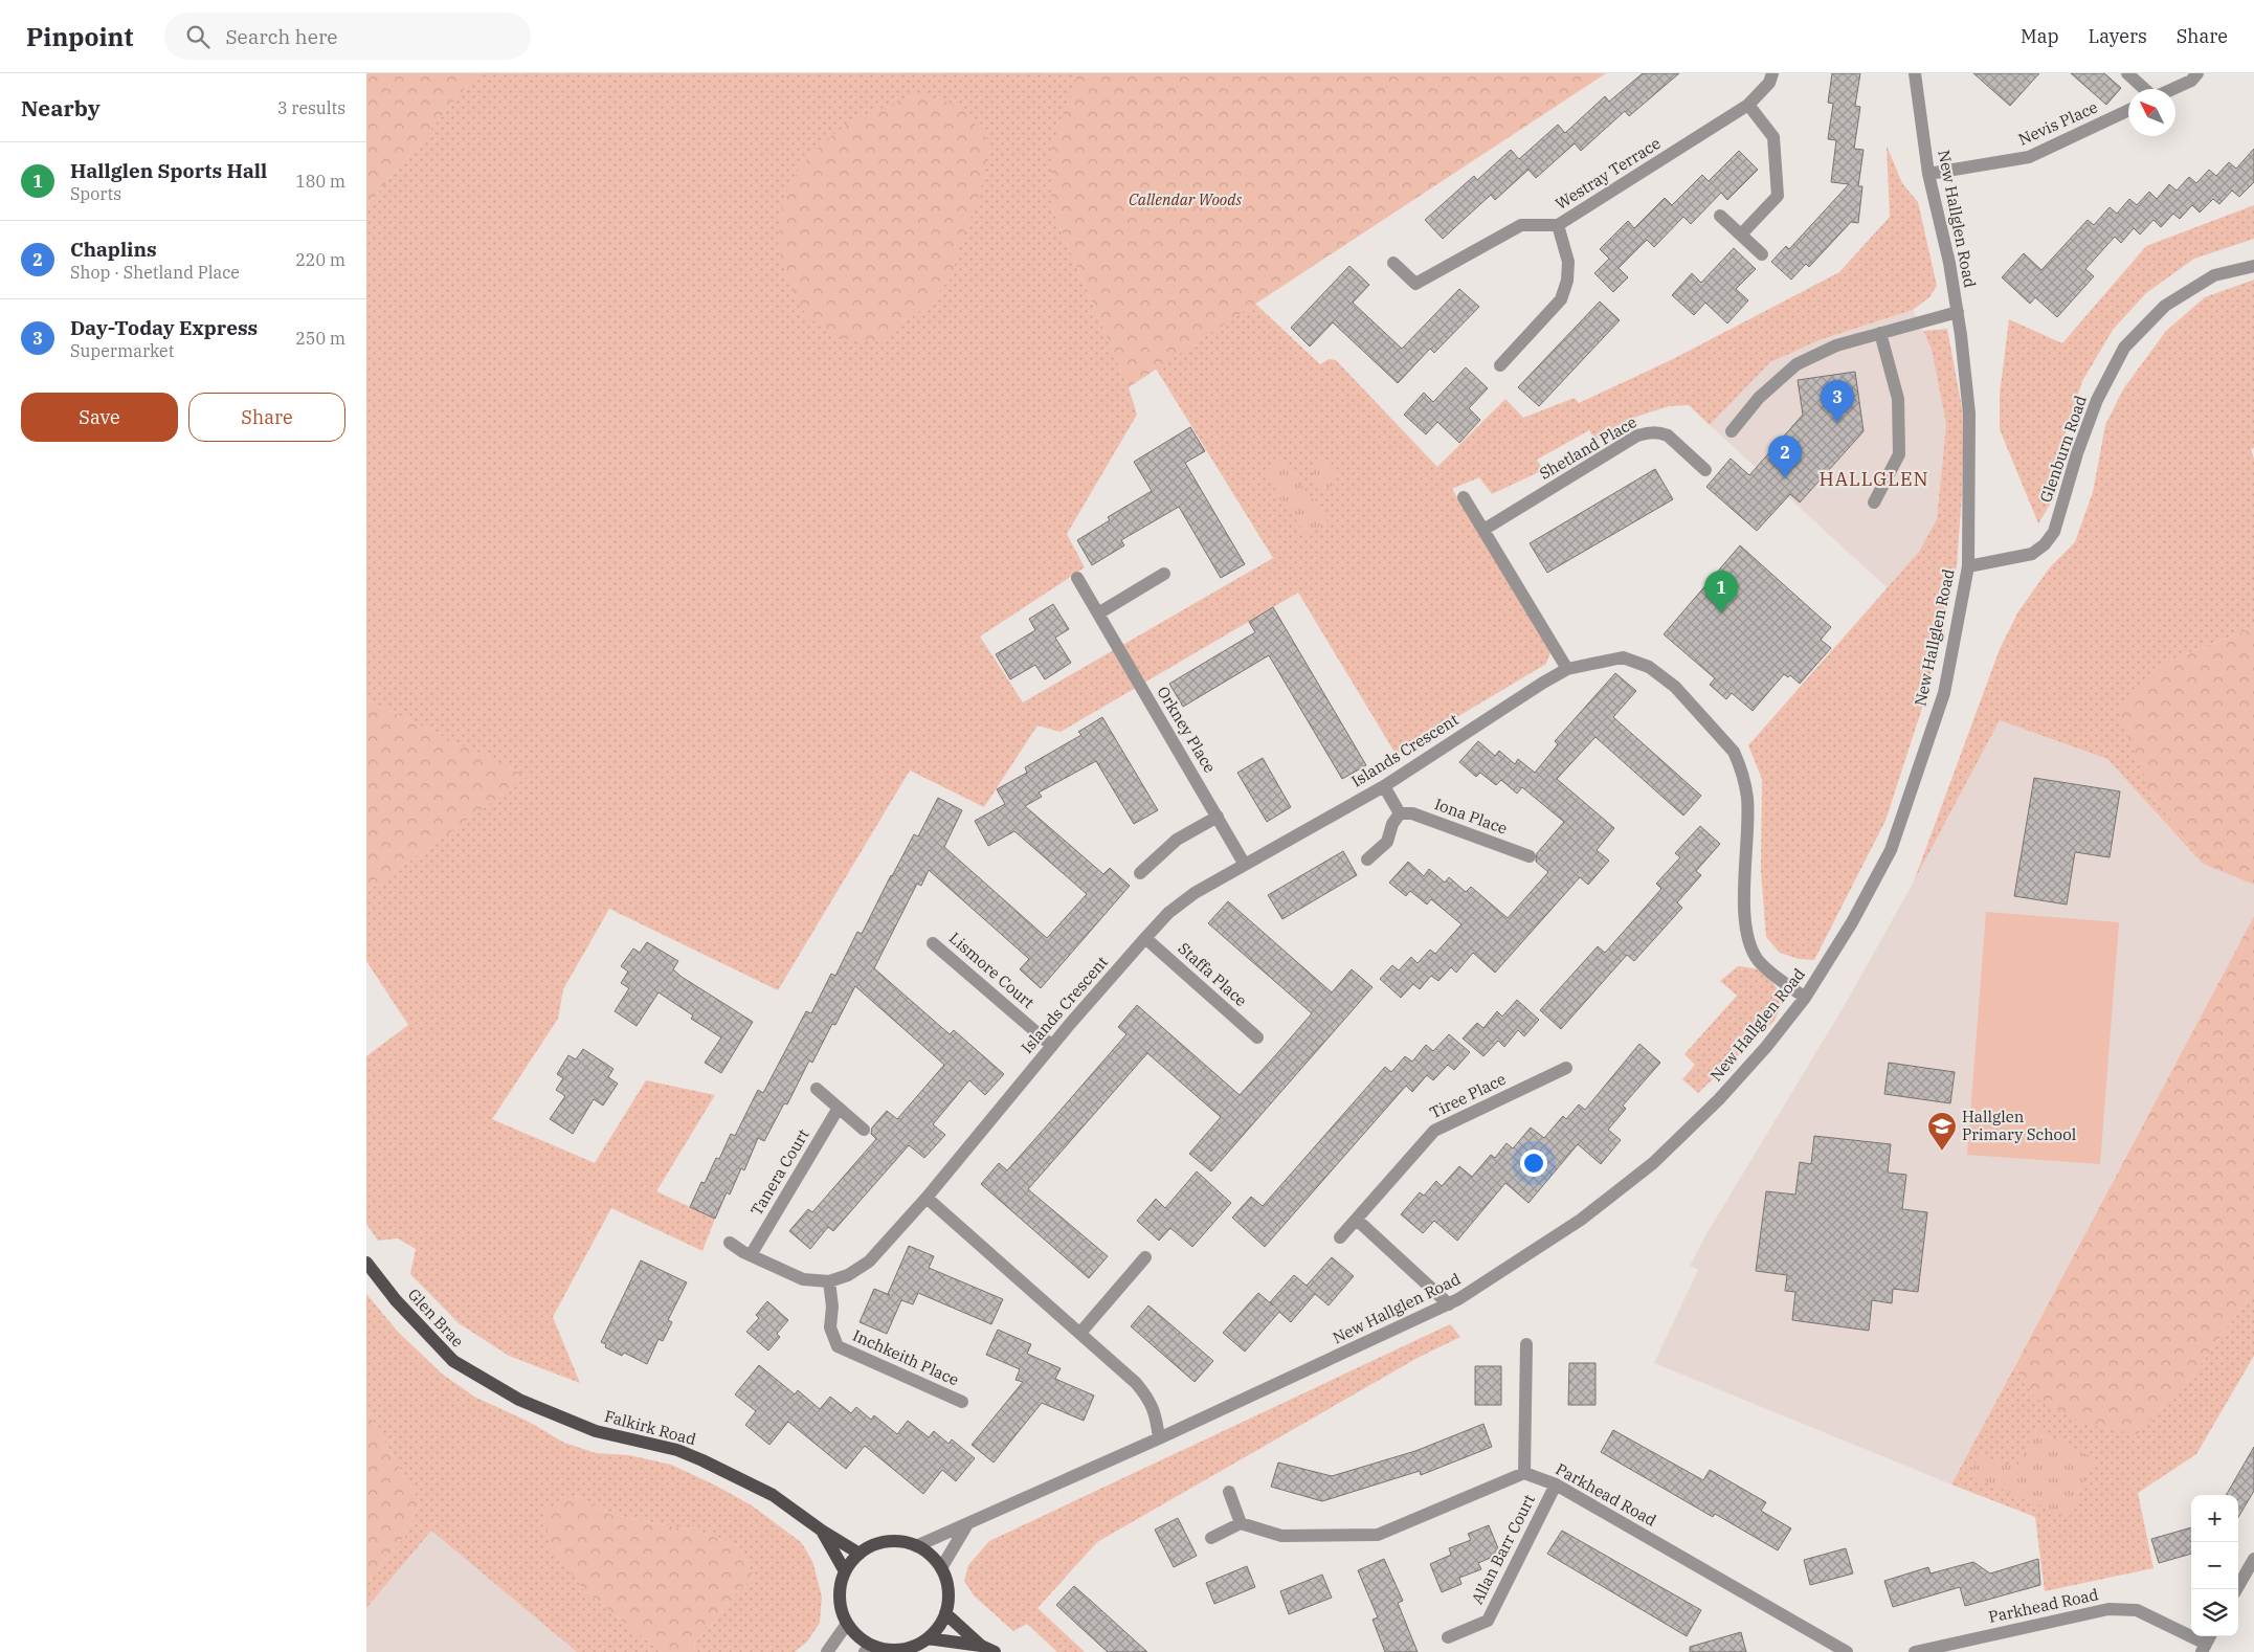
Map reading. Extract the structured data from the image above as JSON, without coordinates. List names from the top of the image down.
{
  "streets": {
    "main road": ["Glen Brae", "Falkirk Road"],
    "street": [
      "Nevis Place",
      "Westray Terrace",
      "New Hallglen Road",
      "Shetland Place",
      "Glenburn Road",
      "Orkney Place",
      "Islands Crescent",
      "Iona Place",
      "Lismore Court",
      "Staffa Place",
      "Tiree Place",
      "Tanera Court",
      "Inchkeith Place",
      "Parkhead Road",
      "Allan Barr Court"
    ]
  },
  "crossings": [
    ["Nevis Place", "New Hallglen Road"],
    ["New Hallglen Road", "Glenburn Road"],
    ["New Hallglen Road", "Islands Crescent"],
    ["New Hallglen Road", "Falkirk Road"],
    ["Orkney Place", "Islands Crescent"],
    ["Islands Crescent", "Lismore Court"],
    ["Islands Crescent", "Staffa Place"],
    ["Islands Crescent", "Tanera Court"],
    ["Islands Crescent", "Inchkeith Place"],
    ["Glen Brae", "Falkirk Road"],
    ["Parkhead Road", "Allan Barr Court"]
  ],
  "districts": ["HALLGLEN"],
  "parks": ["Callendar Woods"],
  "places": {
    "school or university": ["Hallglen Primary School"]
  },
  "north": "top left",
  "page": {
    "header": "Pinpoint",
    "search": "Search here",
    "nav": ["Map", "Layers", "Share"],
    "heading": ["Nearby", "3 results"],
    "list": [
      {
        "mark": "1",
        "name": "Hallglen Sports Hall",
        "note": "Sports",
        "value": "180 m"
      },
      {
        "mark": "2",
        "name": "Chaplins",
        "note": "Shop · Shetland Place",
        "value": "220 m"
      },
      {
        "mark": "3",
        "name": "Day-Today Express",
        "note": "Supermarket",
        "value": "250 m"
      }
    ],
    "buttons": ["Save", "Share"],
    "pins": ["3", "2", "1"],
    "map_buttons": ["+", "−"]
  }
}
